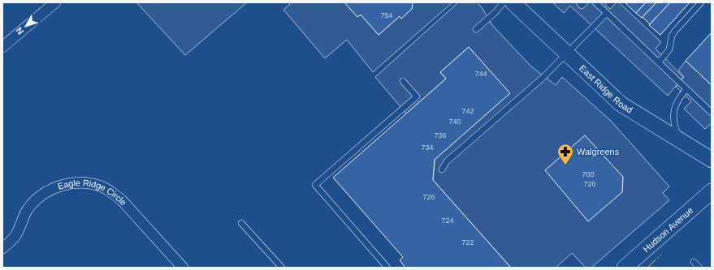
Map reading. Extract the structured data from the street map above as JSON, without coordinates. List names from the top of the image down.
{
  "streets": {
    "main road": ["East Ridge Road", "Hudson Avenue"],
    "street": ["Eagle Ridge Circle"]
  },
  "places": {
    "pharmacy": ["Walgreens"]
  },
  "house_numbers": [
    "754",
    "744",
    "742",
    "740",
    "736",
    "734",
    "700",
    "720",
    "726",
    "724",
    "722"
  ],
  "north": "bottom left"
}
